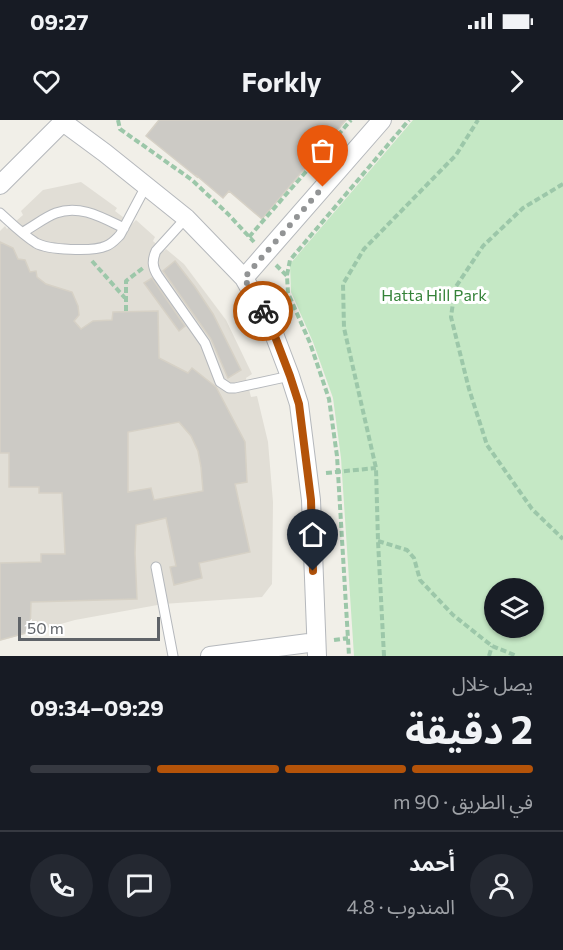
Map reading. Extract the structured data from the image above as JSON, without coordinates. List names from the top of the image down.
{
  "parks": ["Hatta Hill Park"],
  "scale_bar": "50 m",
  "page": {
    "status": "09:27",
    "header": "Forkly",
    "scale": "50 m",
    "heading": ["2 دقيقة", "يصل خلال", "09:29–09:34"],
    "panel": ["أحمد", "المندوب · 4.8"],
    "bar": "في الطريق · 90 m"
  }
}
